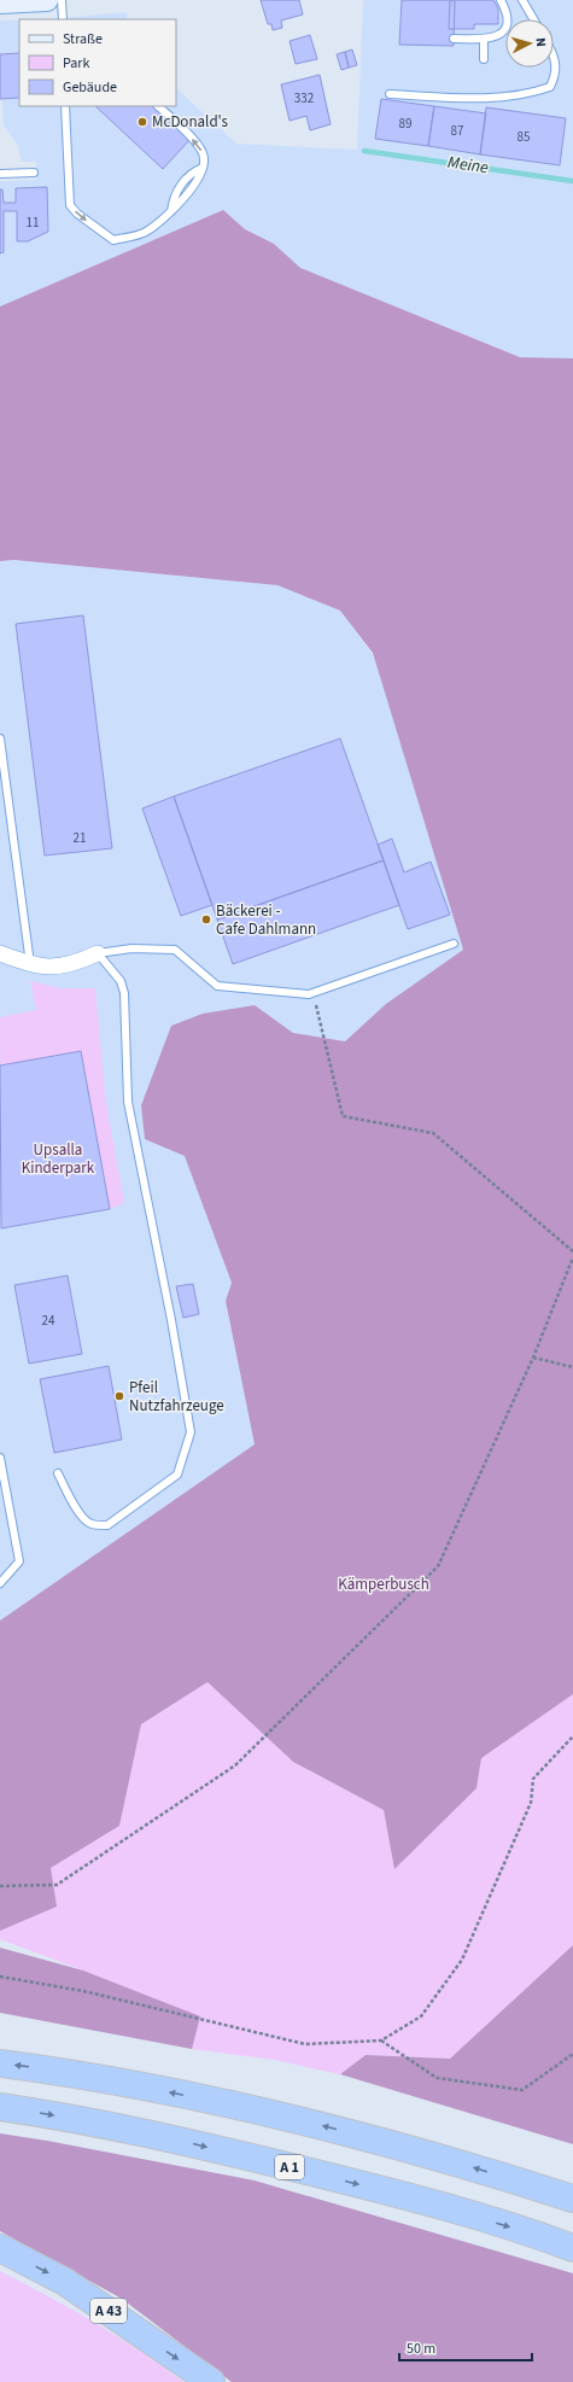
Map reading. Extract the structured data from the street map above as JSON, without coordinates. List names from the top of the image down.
{
  "streets": {
    "highway": ["A 1", "A 43"]
  },
  "water": ["Meine"],
  "parks": ["Upsalla Kinderpark", "Kämperbusch"],
  "places": ["McDonald's", "Bäckerei - Cafe Dahlmann", "Pfeil Nutzfahrzeuge"],
  "house_numbers": [
    "332",
    "89",
    "87",
    "85",
    "11",
    "21",
    "24"
  ],
  "legend": ["Straße", "Park", "Gebäude"],
  "scale_bar": "50 m",
  "north": "right"
}
